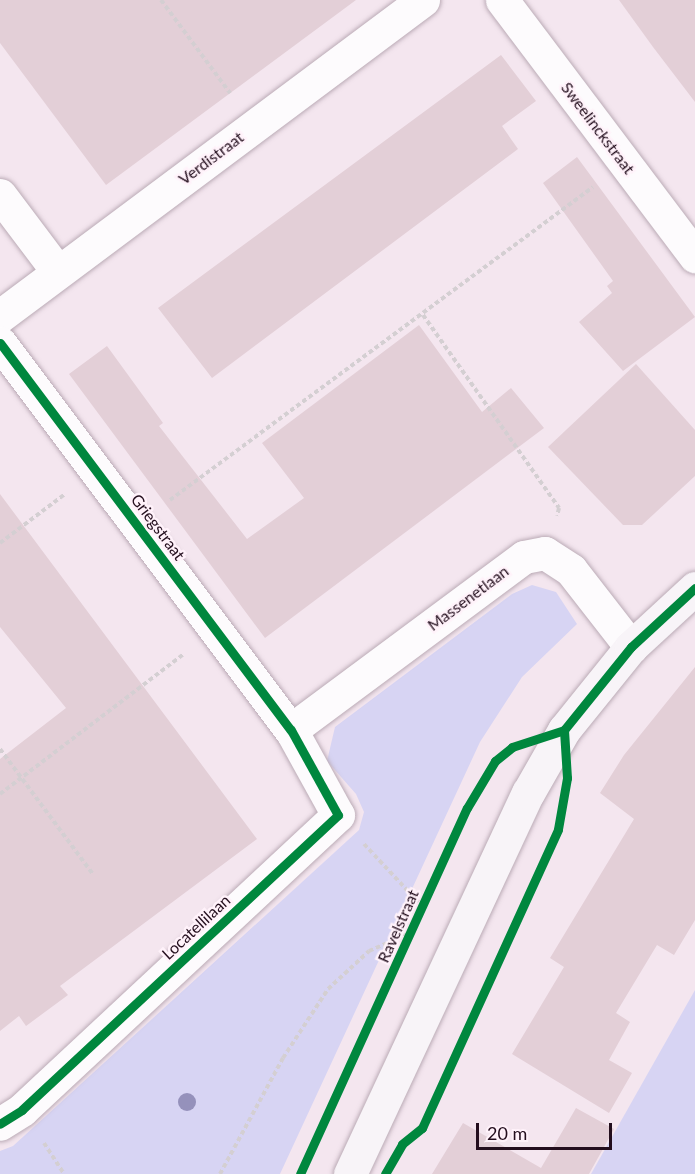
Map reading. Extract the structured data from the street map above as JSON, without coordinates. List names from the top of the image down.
{
  "streets": {
    "street": [
      "Sweelinckstraat",
      "Verdistraat",
      "Griegstraat",
      "Massenetlaan",
      "Locatellilaan"
    ],
    "cycle path": ["Ravelstraat"]
  },
  "crossings": [
    ["Griegstraat", "Massenetlaan"]
  ],
  "scale_bar": "20 m"
}
